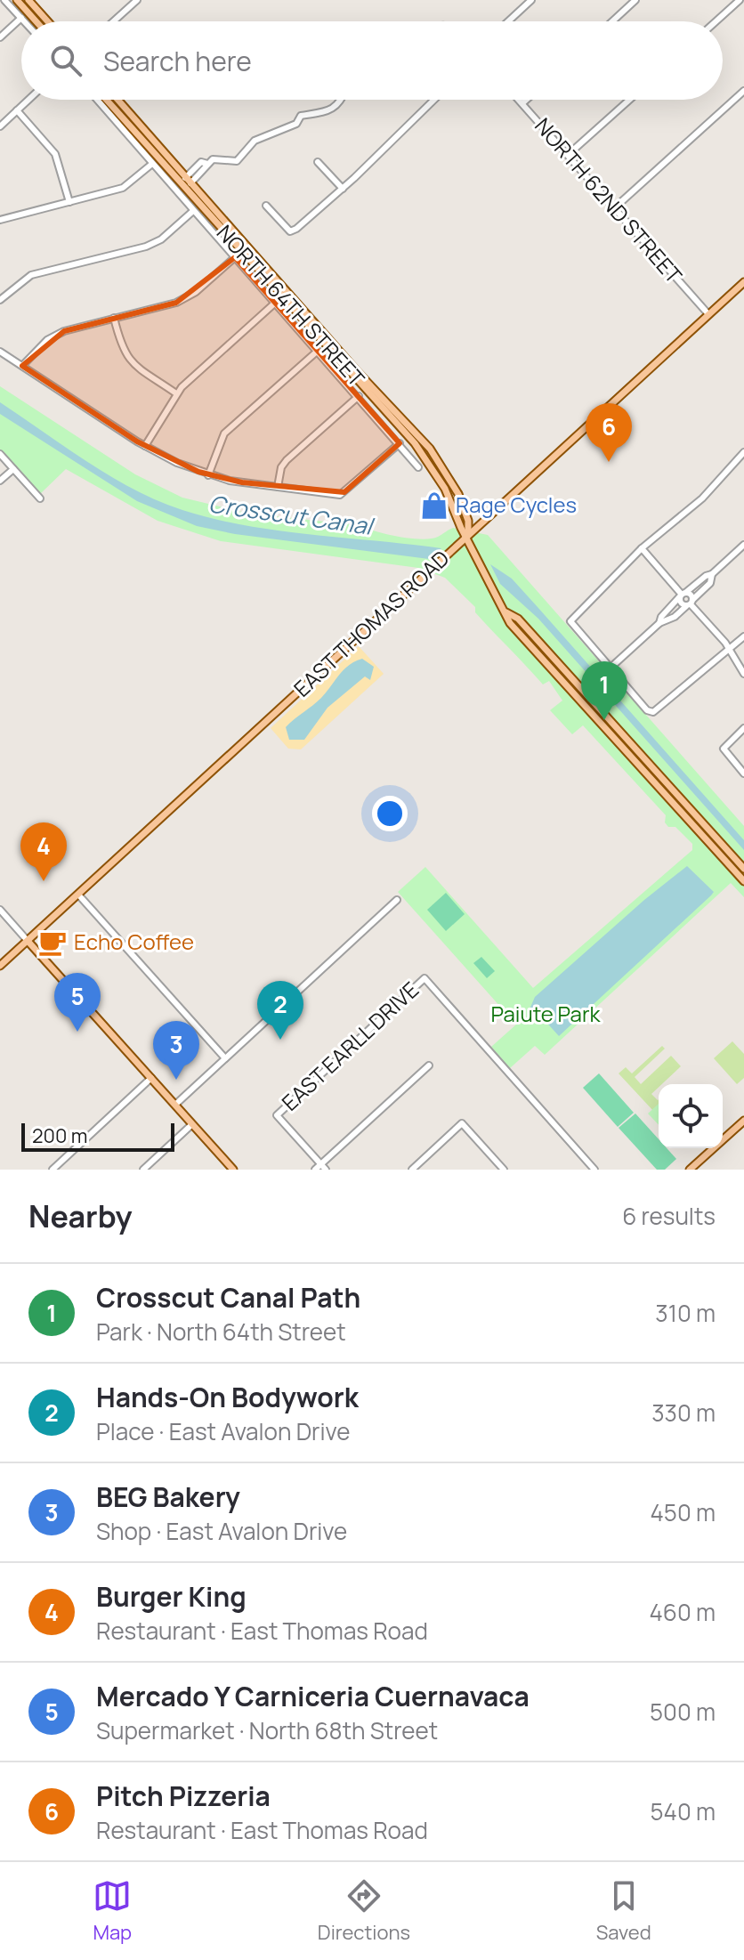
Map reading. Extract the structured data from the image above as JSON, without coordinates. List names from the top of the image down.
{
  "streets": {
    "main road": ["NORTH 64TH STREET", "EAST THOMAS ROAD"],
    "street": ["NORTH 62ND STREET", "EAST EARLL DRIVE"]
  },
  "crossings": [
    ["NORTH 62ND STREET", "EAST THOMAS ROAD"],
    ["NORTH 64TH STREET", "EAST THOMAS ROAD"]
  ],
  "water": ["Crosscut Canal"],
  "parks": ["Paiute Park"],
  "places": {
    "shop": ["Rage Cycles"],
    "cafe": ["Echo Coffee"]
  },
  "scale_bar": "200 m",
  "page": {
    "search": "Search here",
    "pins": [
      "6",
      "1",
      "4",
      "5",
      "2",
      "3"
    ],
    "scale": "200 m",
    "heading": ["Nearby", "6 results"],
    "list": [
      {
        "mark": "1",
        "name": "Crosscut Canal Path",
        "note": "Park · North 64th Street",
        "value": "310 m"
      },
      {
        "mark": "2",
        "name": "Hands-On Bodywork",
        "note": "Place · East Avalon Drive",
        "value": "330 m"
      },
      {
        "mark": "3",
        "name": "BEG Bakery",
        "note": "Shop · East Avalon Drive",
        "value": "450 m"
      },
      {
        "mark": "4",
        "name": "Burger King",
        "note": "Restaurant · East Thomas Road",
        "value": "460 m"
      },
      {
        "mark": "5",
        "name": "Mercado Y Carniceria Cuernavaca",
        "note": "Supermarket · North 68th Street",
        "value": "500 m"
      },
      {
        "mark": "6",
        "name": "Pitch Pizzeria",
        "note": "Restaurant · East Thomas Road",
        "value": "540 m"
      }
    ],
    "nav": ["Map", "Directions", "Saved"]
  }
}
